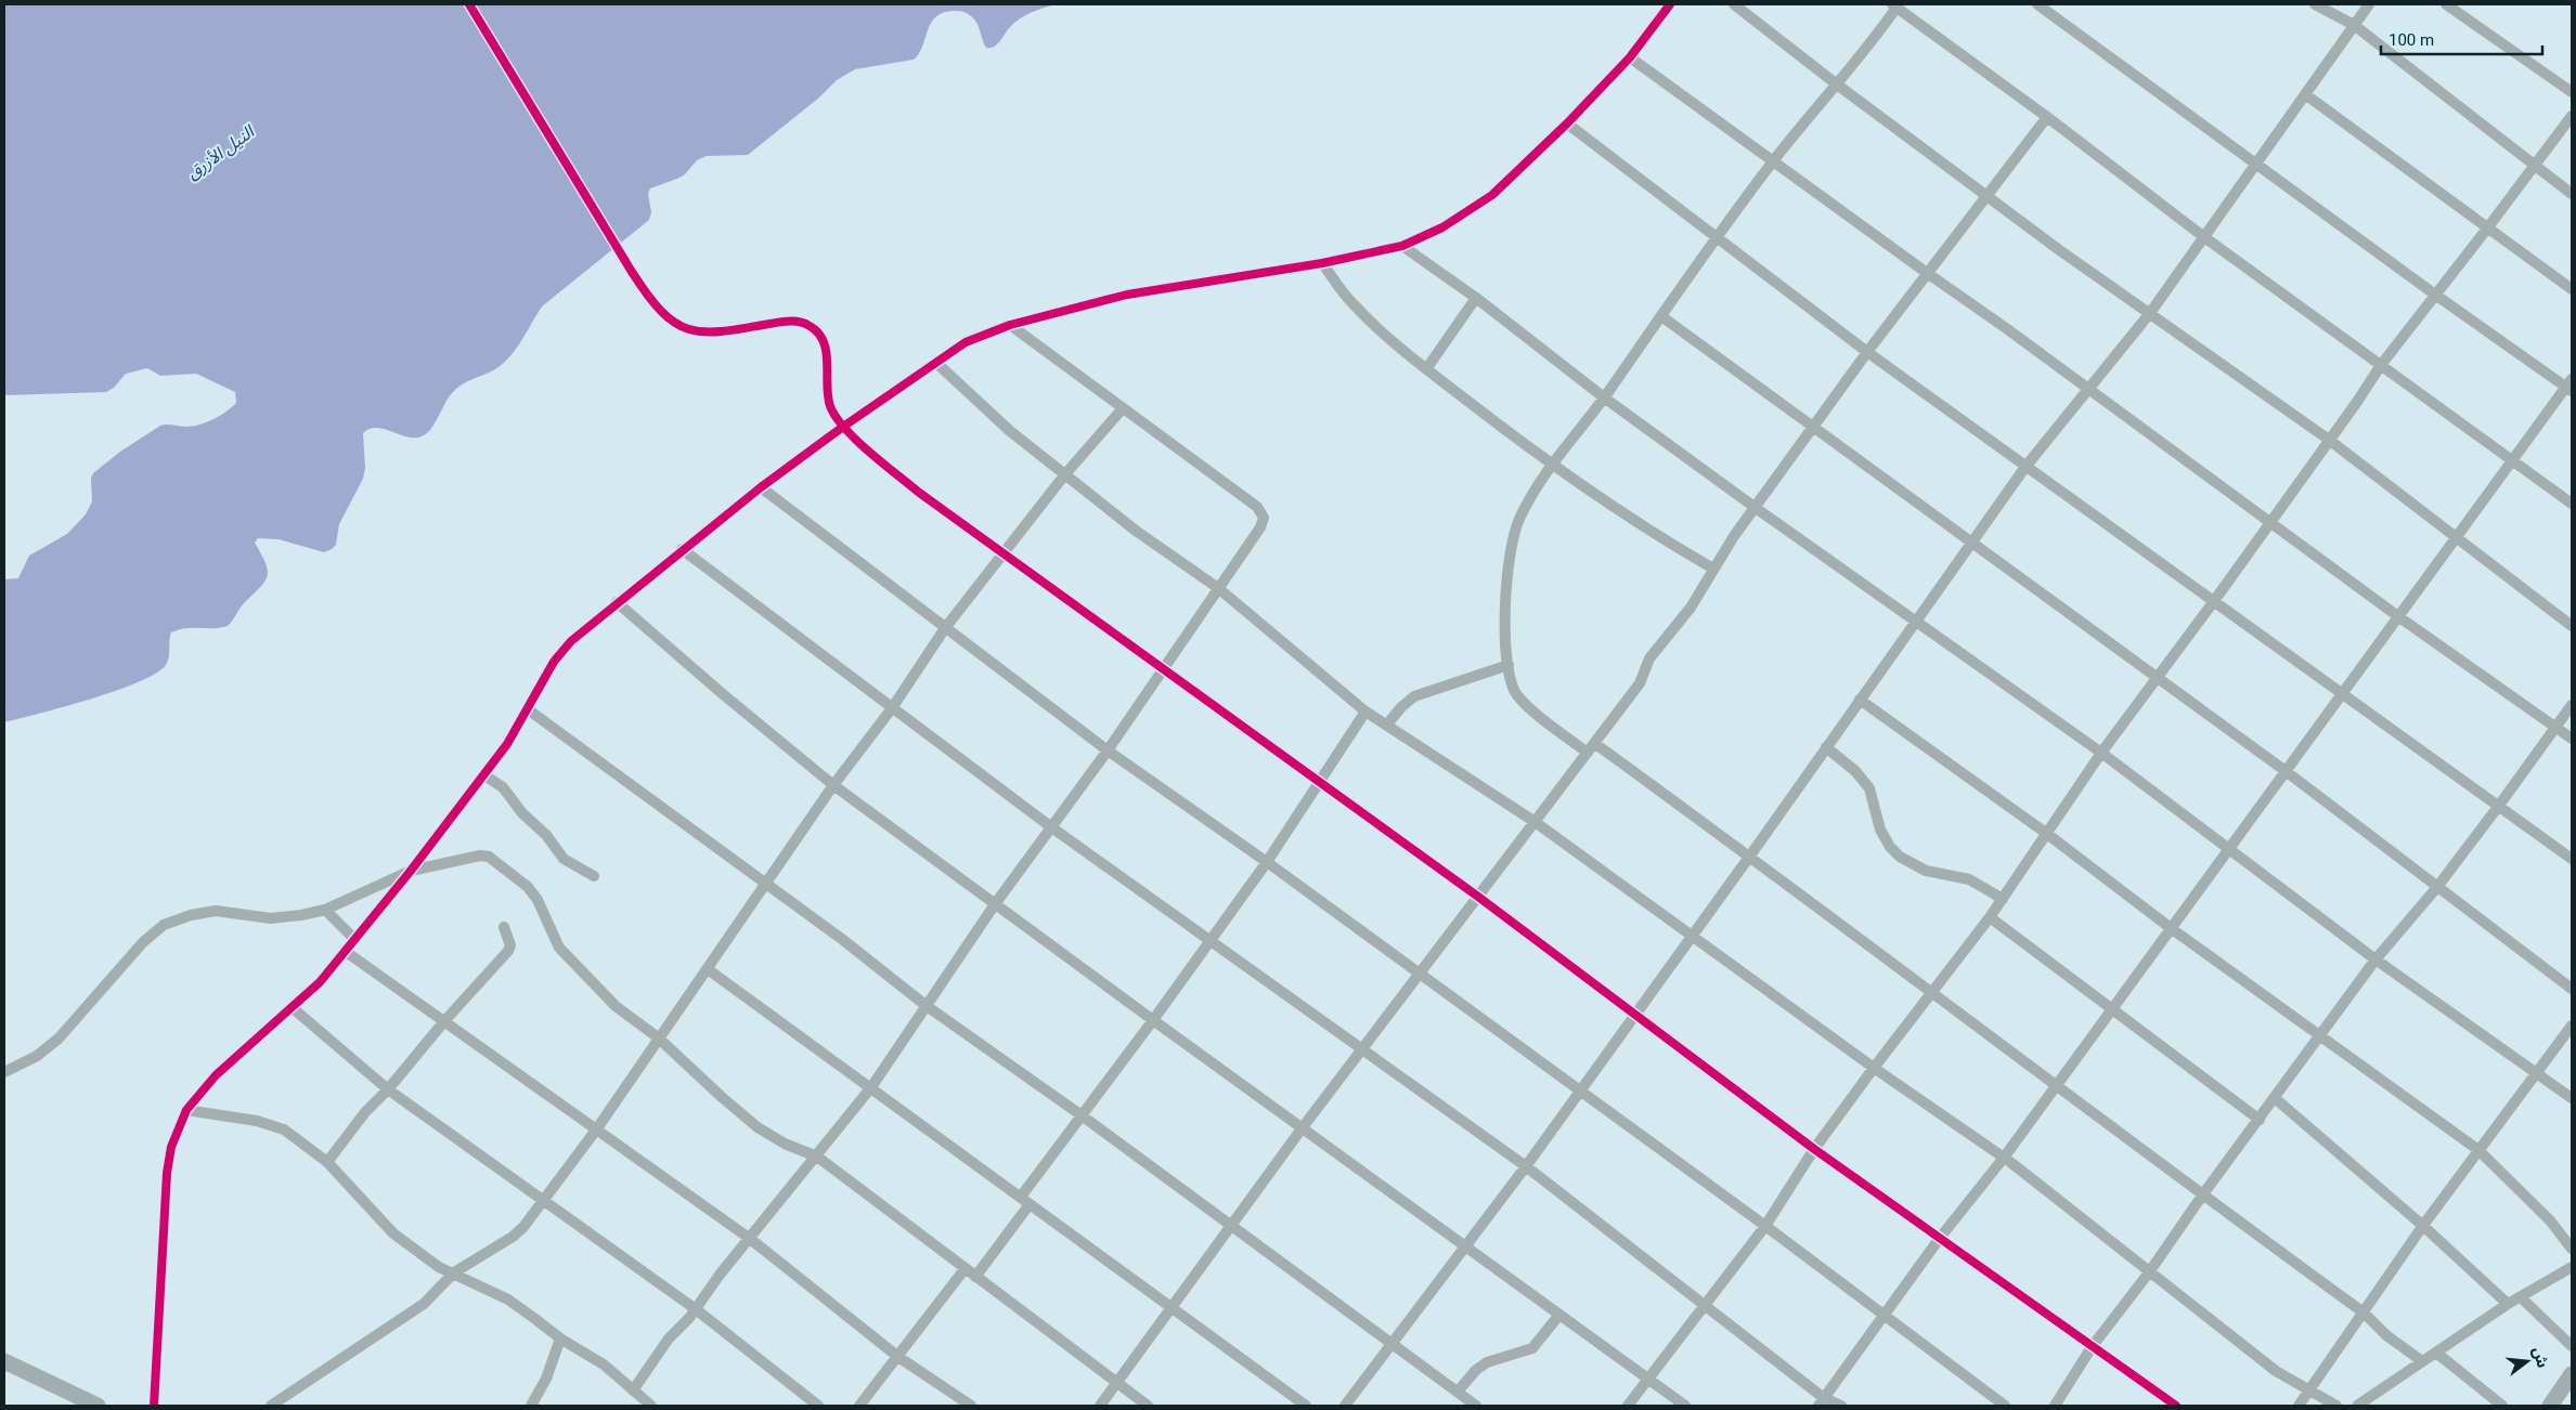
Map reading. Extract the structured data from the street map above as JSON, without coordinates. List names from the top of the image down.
{
  "water": ["النيل الأزرق"],
  "scale_bar": "100 m",
  "north": "right"
}
